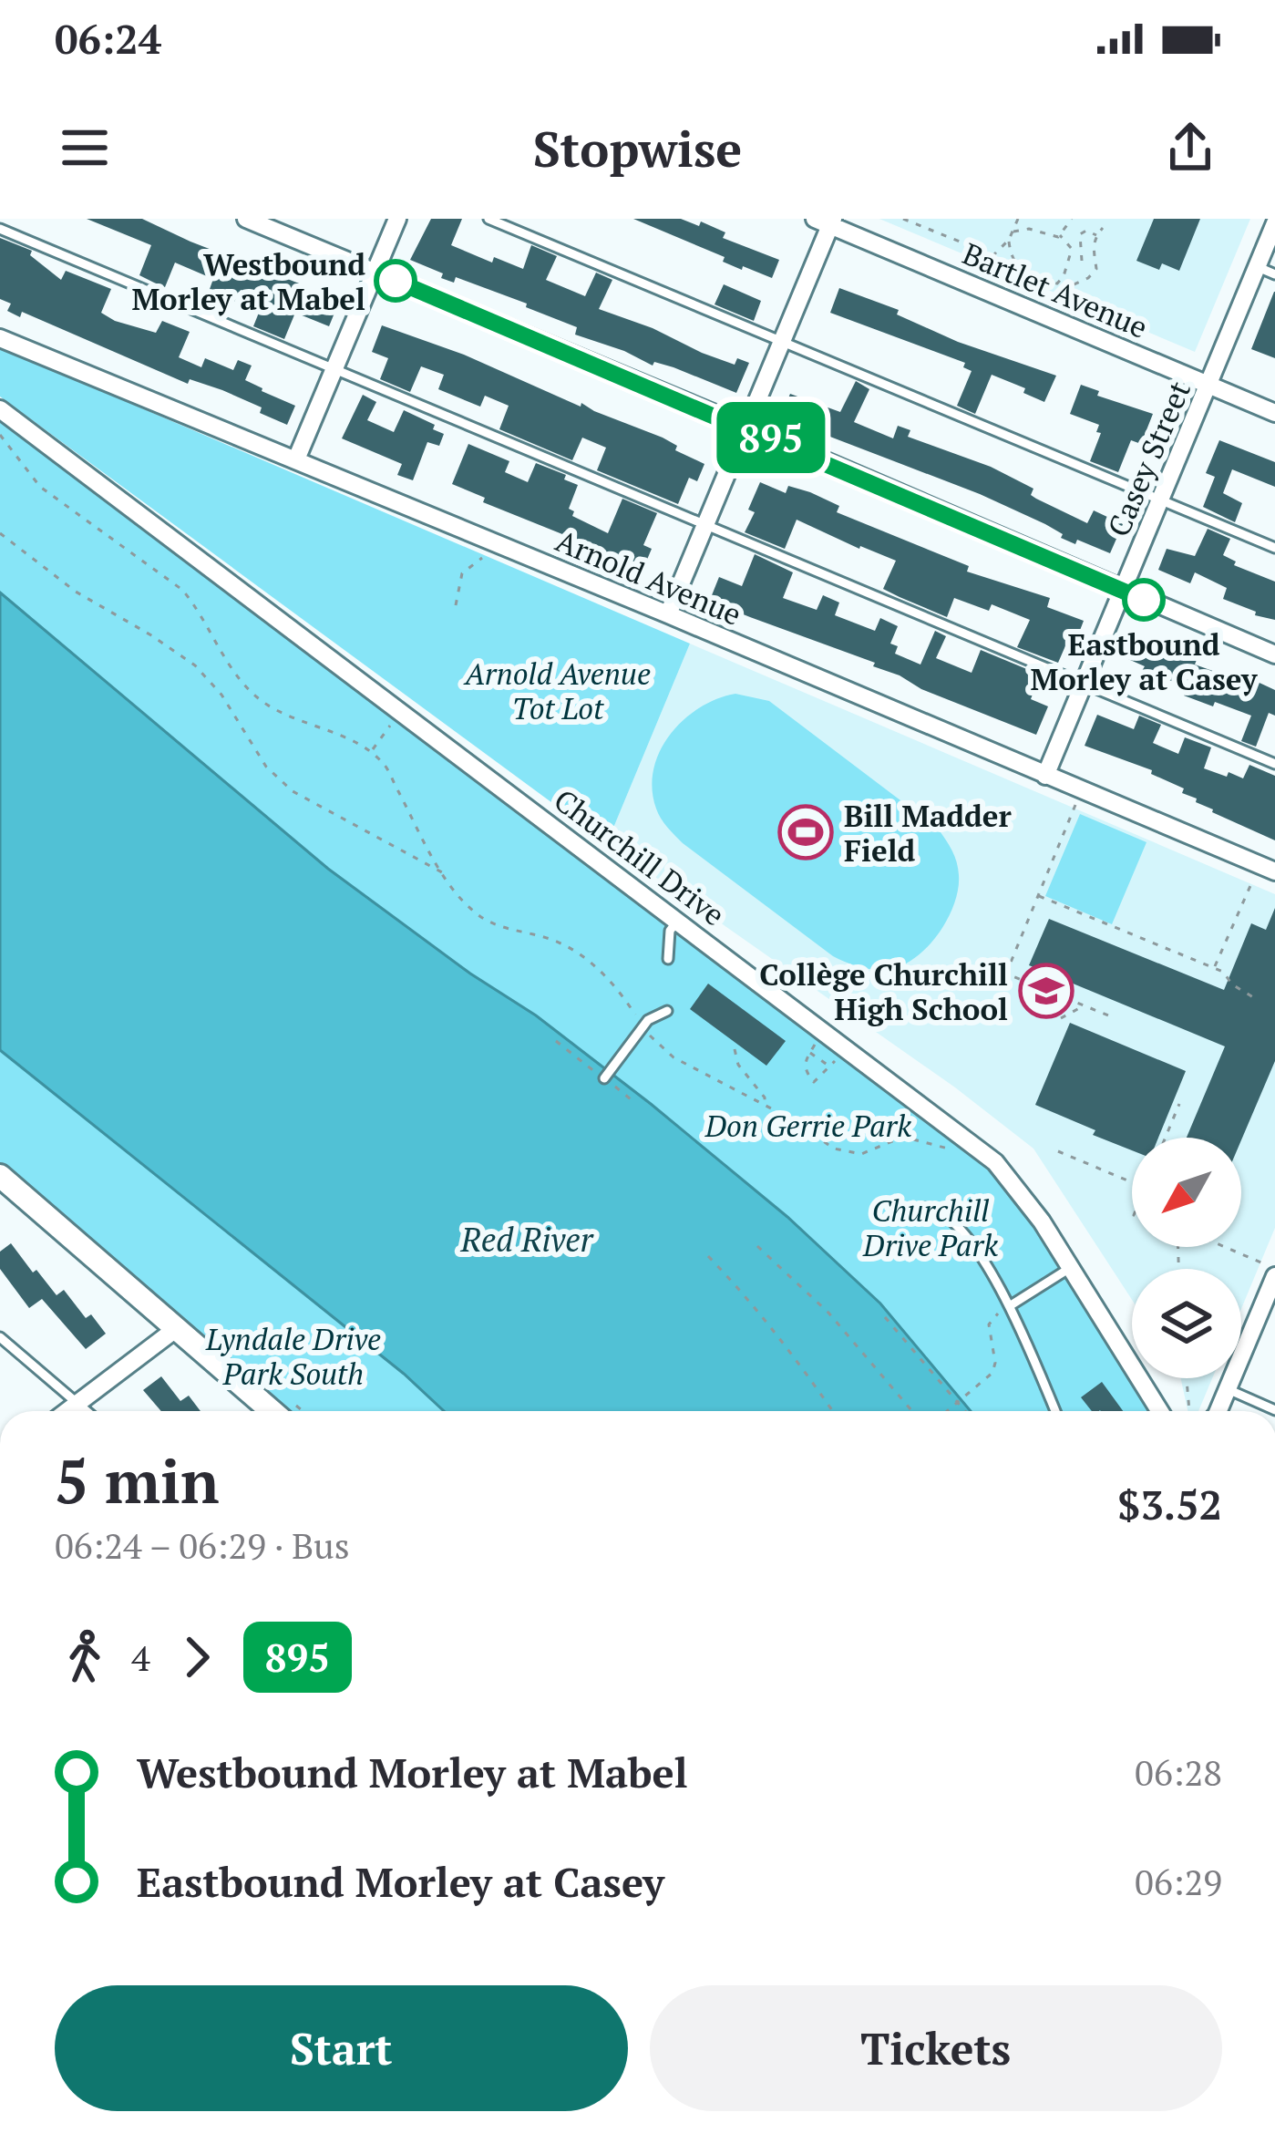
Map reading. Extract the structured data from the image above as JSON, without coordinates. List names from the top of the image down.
{
  "streets": {
    "street": [
      "Bartlet Avenue",
      "Casey Street",
      "Arnold Avenue",
      "Churchill Drive"
    ]
  },
  "crossings": [
    ["Bartlet Avenue", "Casey Street"],
    ["Casey Street", "Arnold Avenue"]
  ],
  "water": ["Red River"],
  "parks": [
    "Arnold Avenue Tot Lot",
    "Don Gerrie Park",
    "Churchill Drive Park",
    "Lyndale Drive Park South"
  ],
  "places": {
    "other": ["Westbound Morley at Mabel", "Eastbound Morley at Casey"],
    "sports": ["Bill Madder Field"],
    "school or university": ["Collège Churchill High School"]
  },
  "lines": ["bus line 895"],
  "north": "bottom left",
  "page": {
    "status": "06:24",
    "header": "Stopwise",
    "on_map": "895",
    "heading": ["5 min", "06:24 – 06:29 · Bus", "$3.52"],
    "legs": ["4", "895"],
    "list": [
      {
        "name": "Westbound Morley at Mabel",
        "value": "06:28"
      },
      {
        "name": "Eastbound Morley at Casey",
        "value": "06:29"
      }
    ],
    "buttons": ["Start", "Tickets"]
  }
}
